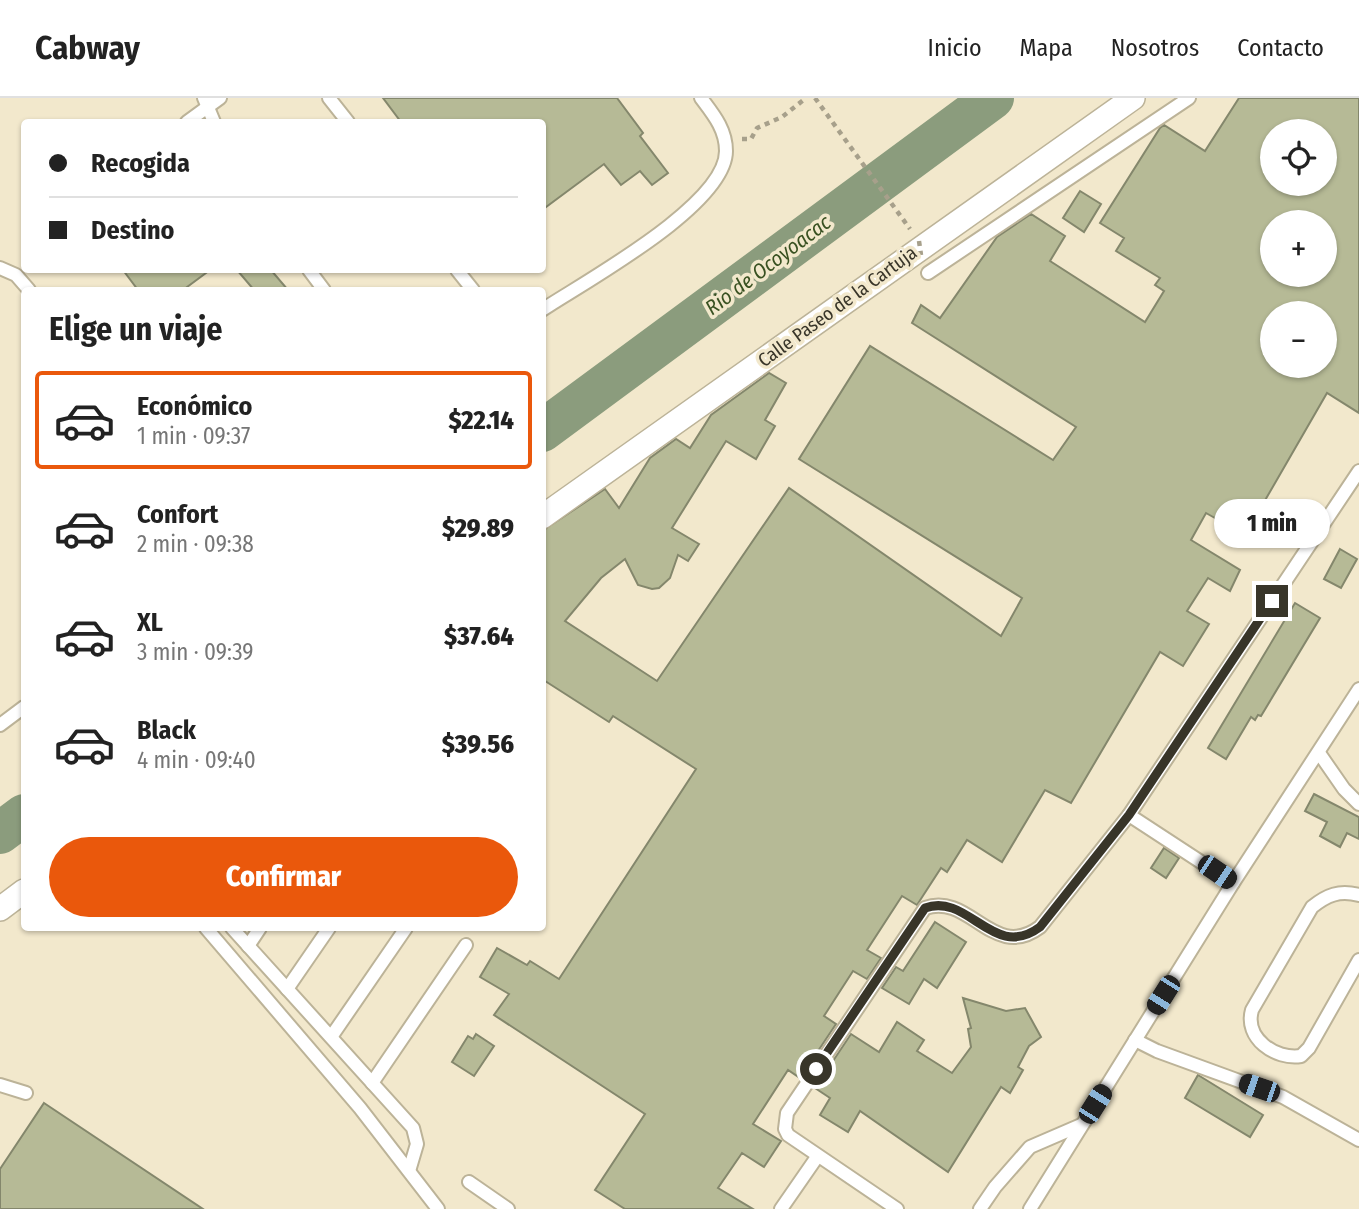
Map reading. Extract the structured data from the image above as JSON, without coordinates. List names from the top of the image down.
{
  "streets": {
    "street": ["Calle Paseo de la Cartuja"]
  },
  "water": ["Rio de Ocoyoacac"],
  "page": {
    "header": "Cabway",
    "nav": [
      "Inicio",
      "Mapa",
      "Nosotros",
      "Contacto"
    ],
    "map_buttons": ["+", "−"],
    "banner": ["Recogida", "Destino"],
    "heading": "Elige un viaje",
    "list": [
      {
        "name": "Económico",
        "note": "1 min · 09:37",
        "value": "$22.14"
      },
      {
        "name": "Confort",
        "note": "2 min · 09:38",
        "value": "$29.89"
      },
      {
        "name": "XL",
        "note": "3 min · 09:39",
        "value": "$37.64"
      },
      {
        "name": "Black",
        "note": "4 min · 09:40",
        "value": "$39.56"
      }
    ],
    "bubble": "1 min",
    "buttons": "Confirmar"
  }
}
